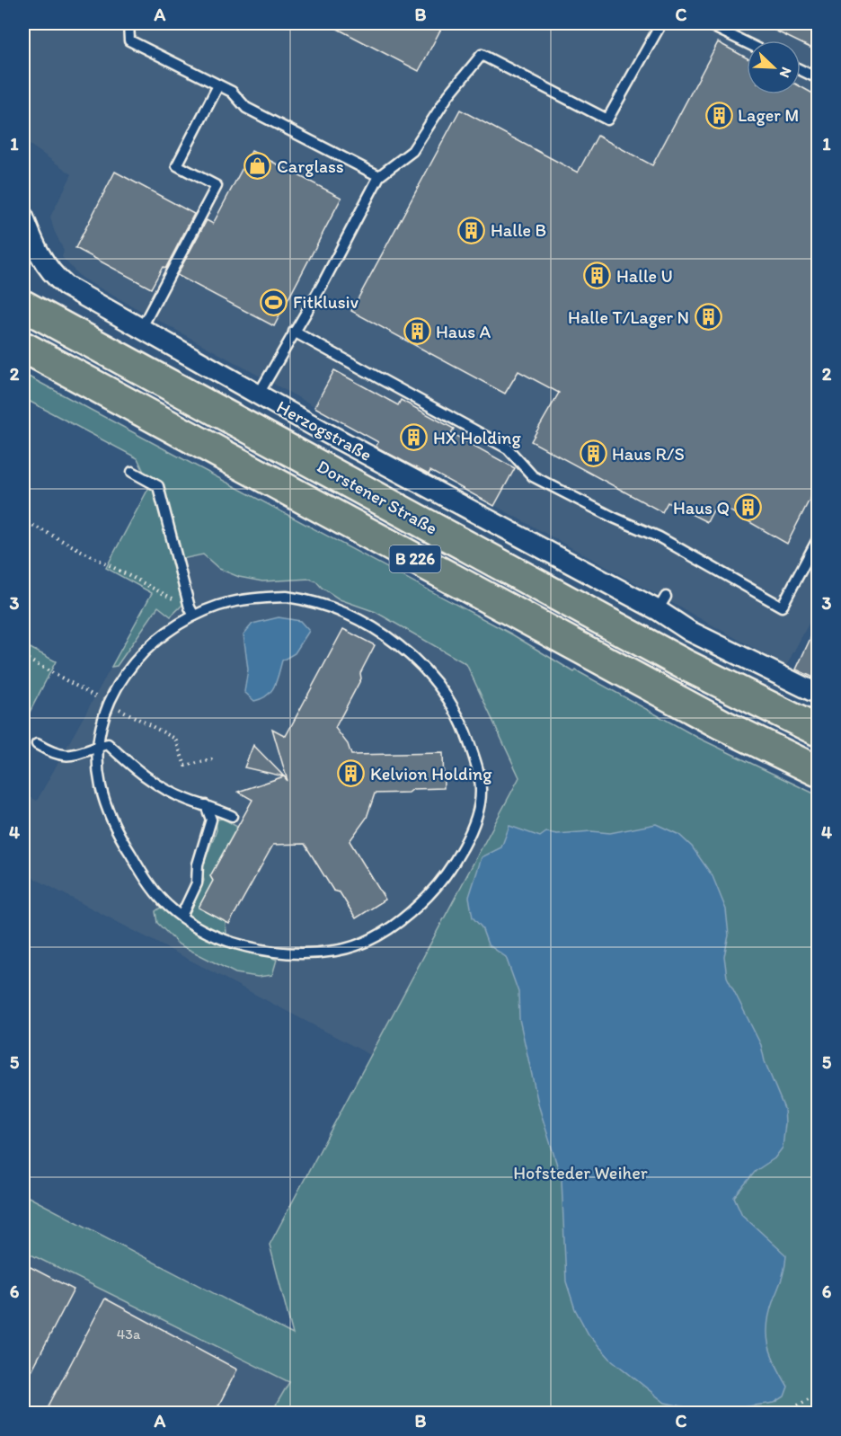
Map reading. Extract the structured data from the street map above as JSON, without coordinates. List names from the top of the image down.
{
  "streets": {
    "main road": ["Dorstener Straße", "B 226"],
    "street": ["Herzogstraße"]
  },
  "parks": ["Hofsteder Weiher"],
  "places": {
    "building": [
      "Lager M",
      "Halle B",
      "Halle U",
      "Halle T/Lager N",
      "Haus A",
      "HX Holding",
      "Haus R/S",
      "Haus Q",
      "Kelvion Holding"
    ],
    "shop": ["Carglass"],
    "sports": ["Fitklusiv"]
  },
  "house_numbers": ["43a"],
  "north": "bottom right",
  "grid": {
    "columns": ["A", "B", "C"],
    "rows": [
      "1",
      "2",
      "3",
      "4",
      "5",
      "6"
    ]
  }
}
